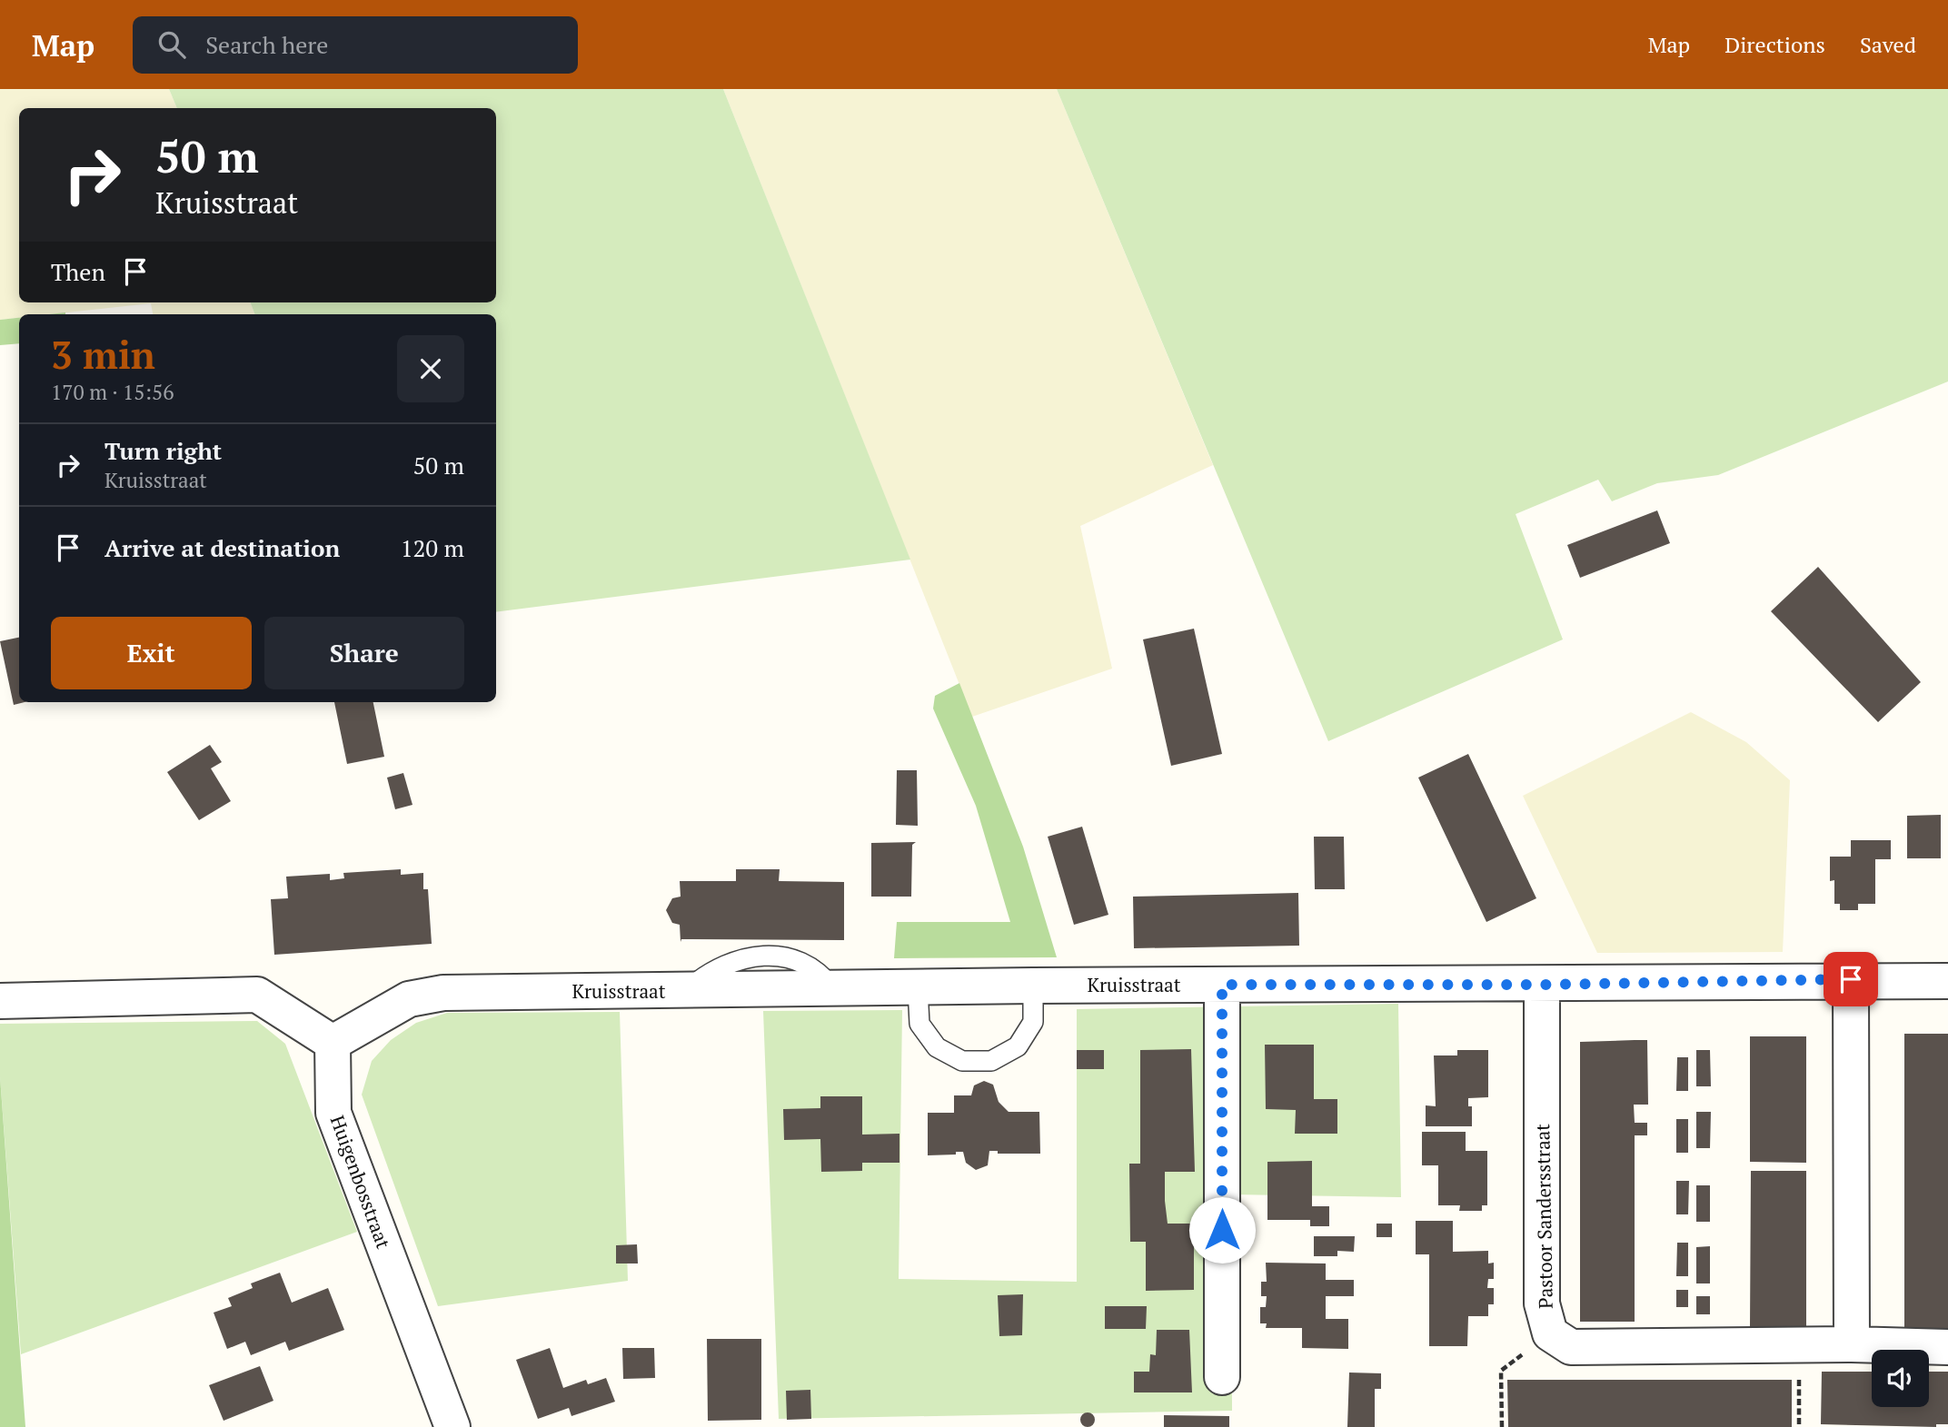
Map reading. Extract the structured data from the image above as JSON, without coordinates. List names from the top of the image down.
{
  "streets": {
    "street": ["Kruisstraat", "Huigenbosstraat", "Pastoor Sandersstraat"]
  },
  "crossings": [
    ["Kruisstraat", "Huigenbosstraat"],
    ["Kruisstraat", "Pastoor Sandersstraat"]
  ],
  "page": {
    "header": "Map",
    "search": "Search here",
    "nav": ["Map", "Directions", "Saved"],
    "turn": ["50 m", "Kruisstraat"],
    "then": "Then",
    "heading": ["3 min", "170 m · 15:56"],
    "list": [
      {
        "name": "Turn right",
        "note": "Kruisstraat",
        "value": "50 m"
      },
      {
        "name": "Arrive at destination",
        "value": "120 m"
      }
    ],
    "buttons": ["Exit", "Share"]
  }
}
